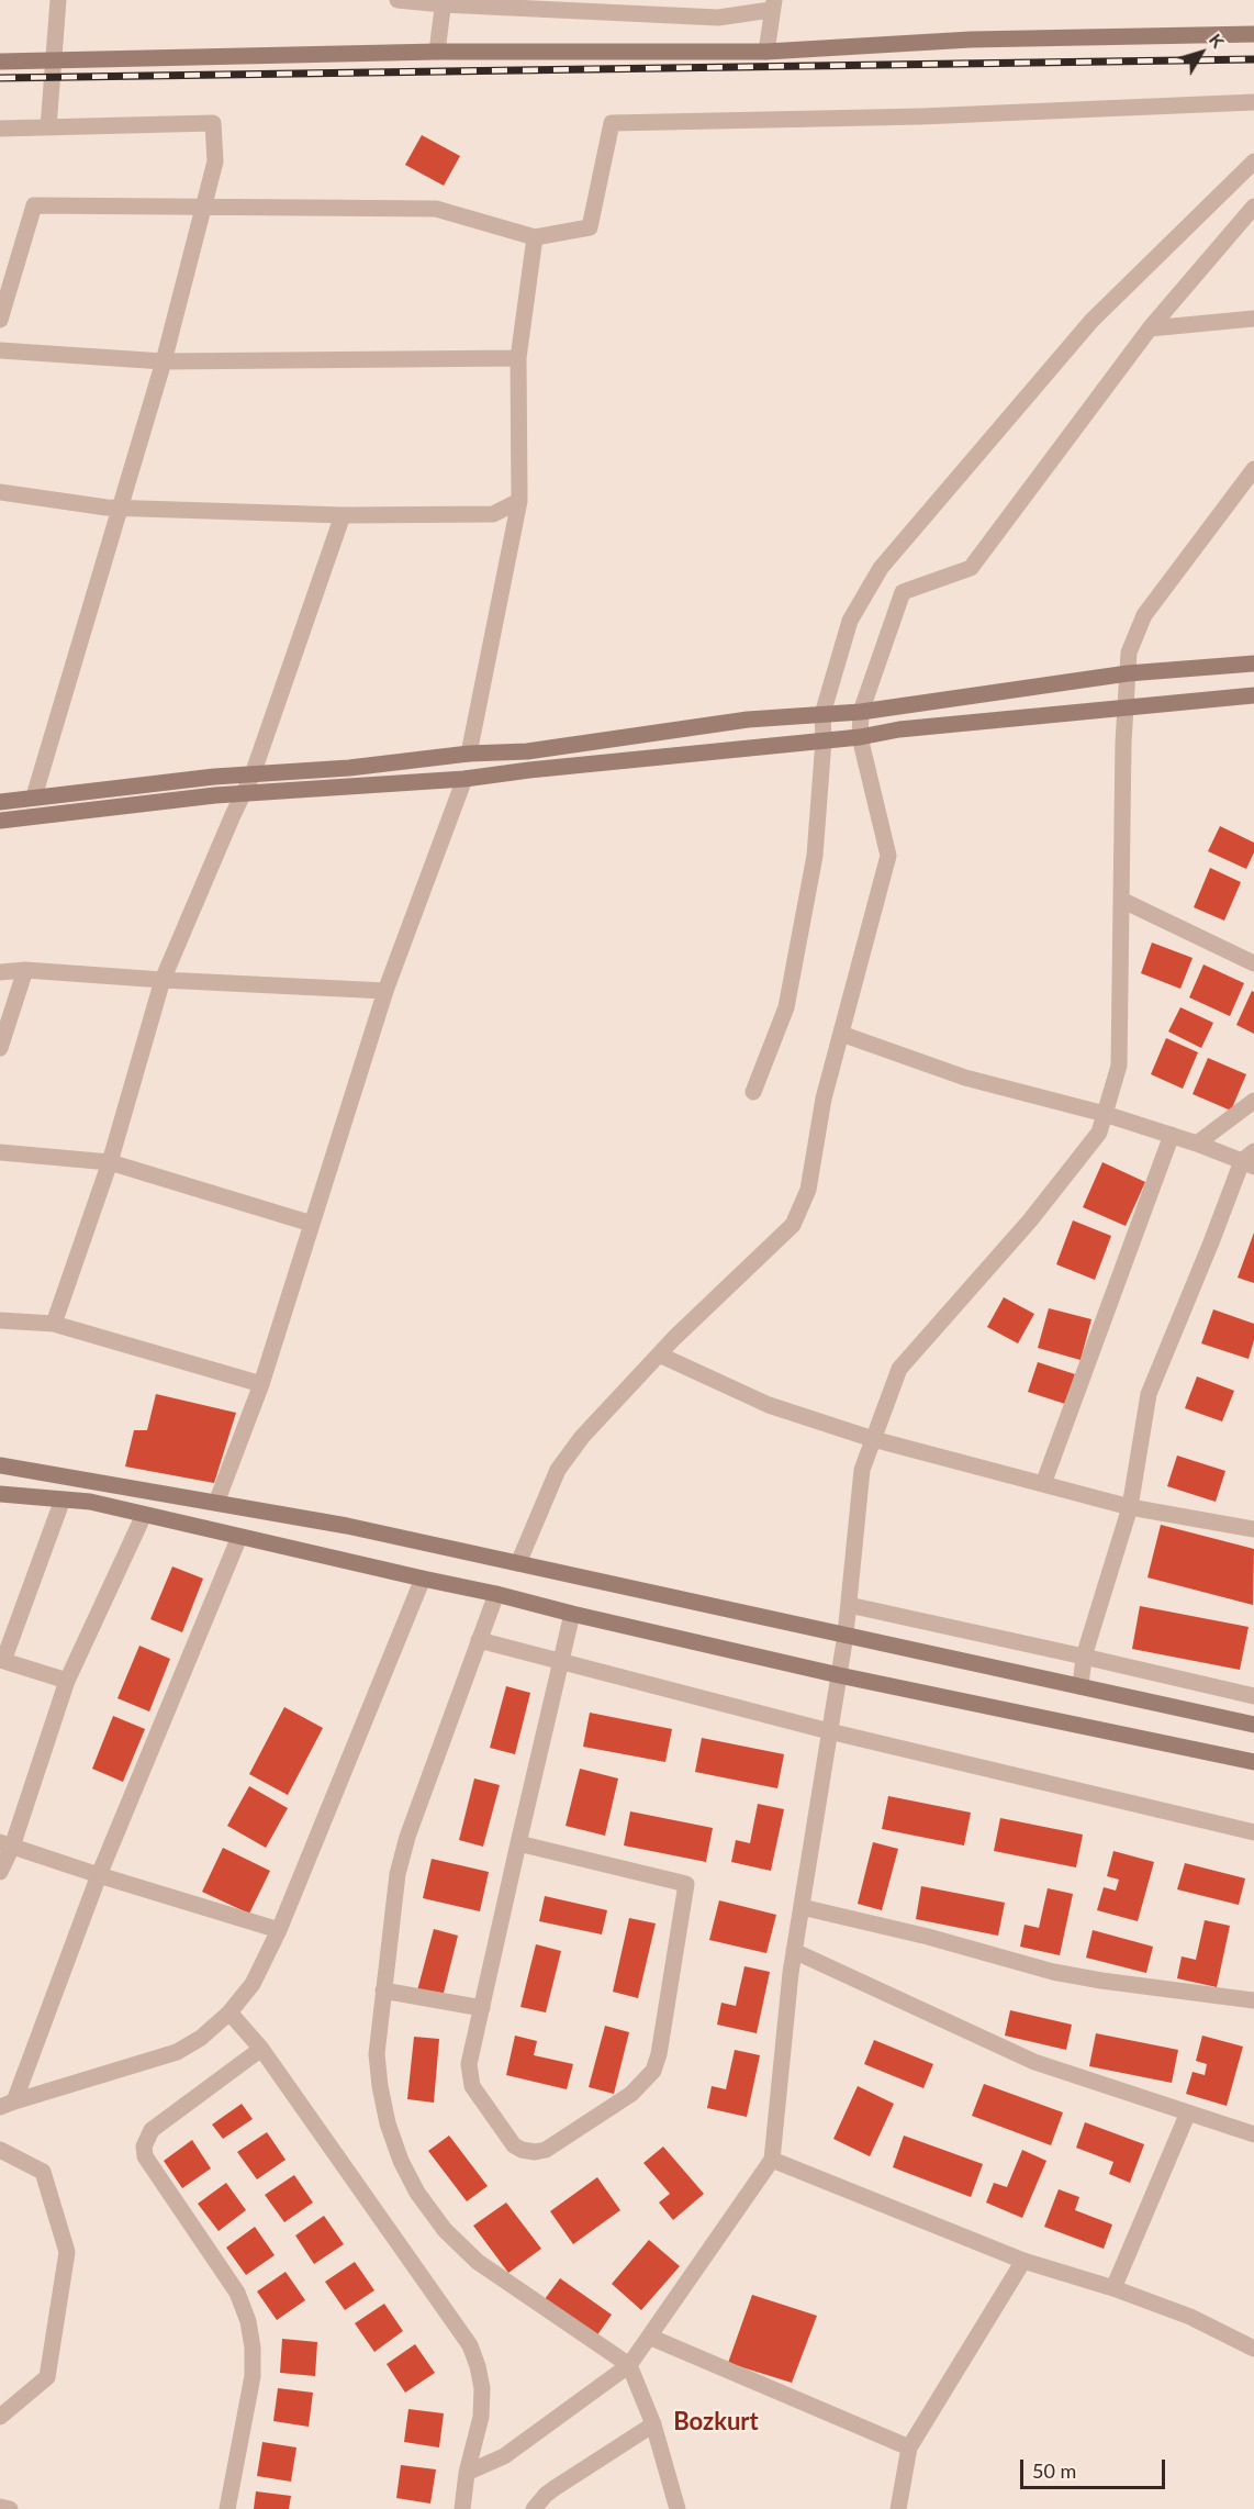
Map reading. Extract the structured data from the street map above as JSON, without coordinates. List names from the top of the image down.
{
  "districts": ["Bozkurt"],
  "scale_bar": "50 m",
  "north": "top right"
}
